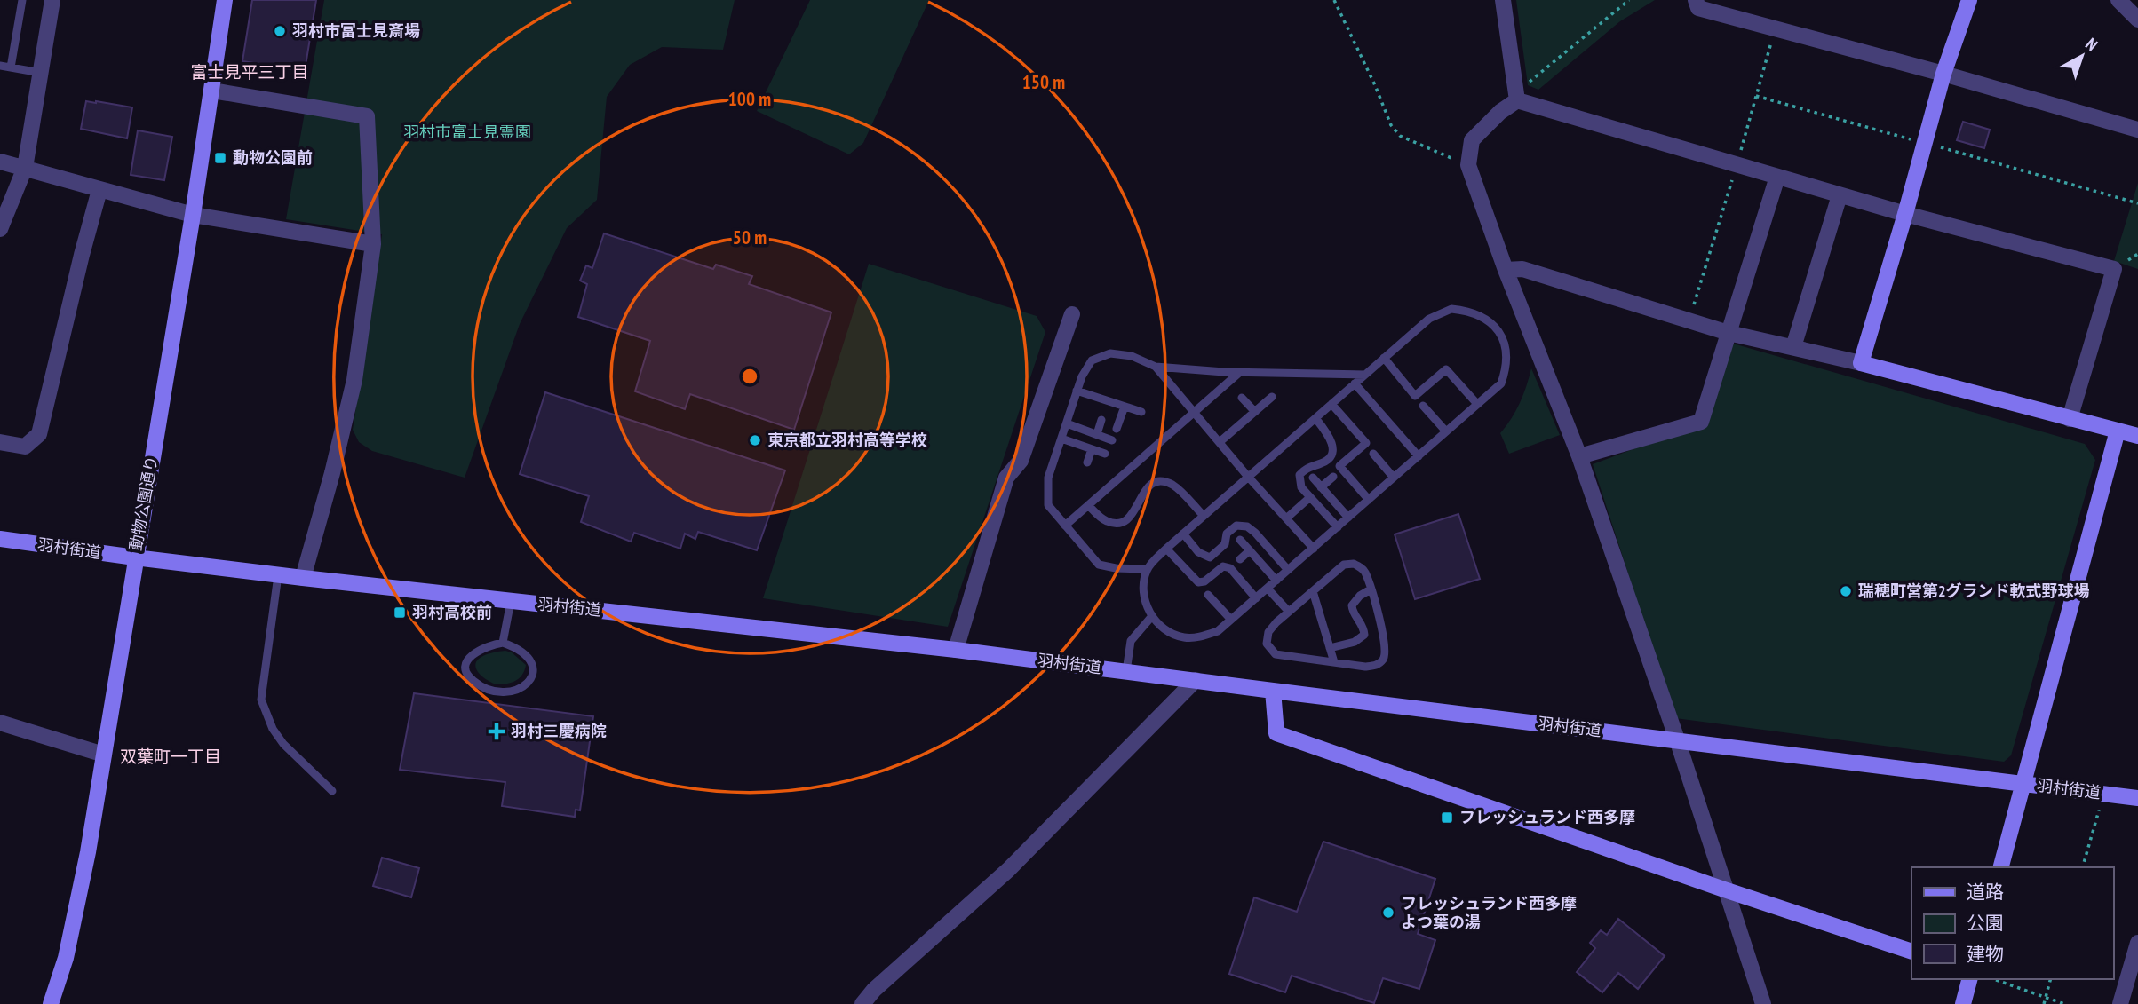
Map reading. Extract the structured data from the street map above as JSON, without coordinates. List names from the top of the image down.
{
  "streets": {
    "street": ["動物公園通り", "羽村街道"]
  },
  "crossings": [
    ["動物公園通り", "羽村街道"]
  ],
  "districts": ["富士見平三丁目", "双葉町一丁目"],
  "parks": ["羽村市富士見霊園"],
  "places": {
    "other": [
      "羽村市富士見斎場",
      "東京都立羽村高等学校",
      "瑞穂町営第2グランド軟式野球場",
      "フレッシュランド西多摩 よつ葉の湯"
    ],
    "transit": ["動物公園前", "羽村高校前", "フレッシュランド西多摩"],
    "health": ["羽村三慶病院"]
  },
  "legend": ["道路", "公園", "建物"],
  "north": "top right",
  "rings": ["150 m", "100 m", "50 m"]
}
